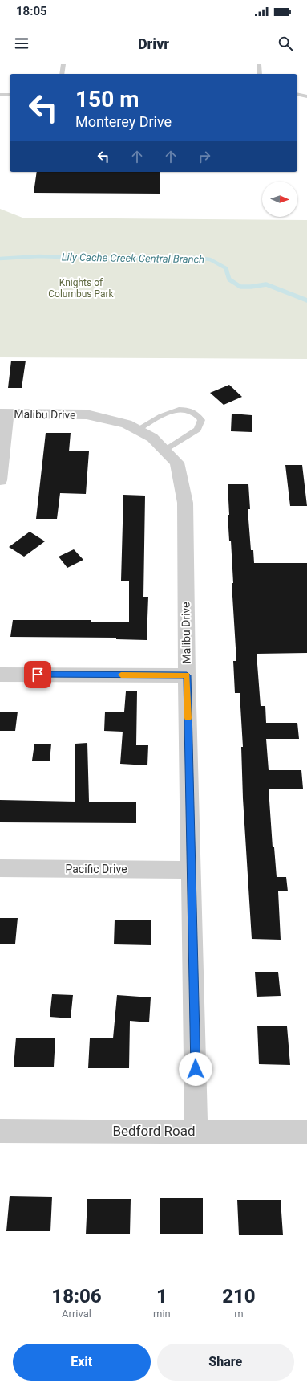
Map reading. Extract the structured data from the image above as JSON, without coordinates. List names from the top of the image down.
{
  "streets": {
    "street": ["Malibu Drive", "Pacific Drive", "Bedford Road"]
  },
  "crossings": [
    ["Malibu Drive", "Pacific Drive"],
    ["Malibu Drive", "Bedford Road"]
  ],
  "water": ["Lily Cache Creek Central Branch"],
  "parks": ["Knights of Columbus Park"],
  "north": "right",
  "page": {
    "status": "18:05",
    "header": "Drivr",
    "turn": ["150 m", "Monterey Drive"],
    "eta": [
      "18:06",
      "Arrival",
      "1",
      "min",
      "210",
      "m"
    ],
    "buttons": ["Exit", "Share"]
  }
}
